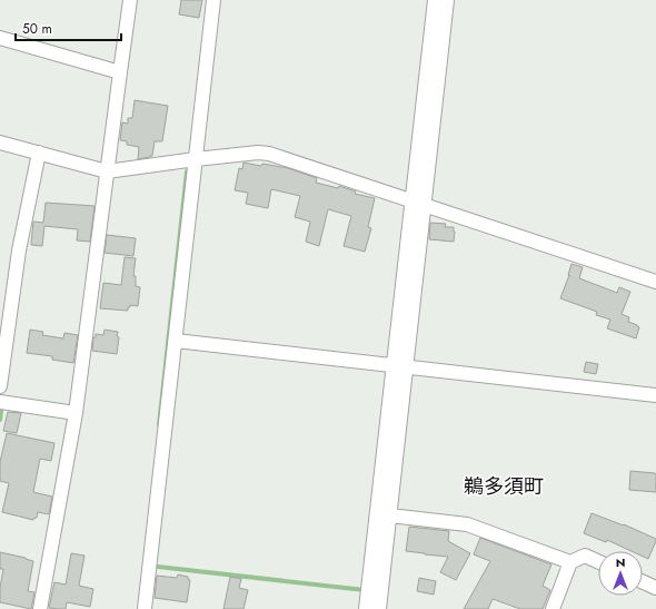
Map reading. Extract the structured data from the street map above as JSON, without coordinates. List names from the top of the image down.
{
  "districts": ["鵜多須町"],
  "scale_bar": "50 m",
  "north": "top"
}
